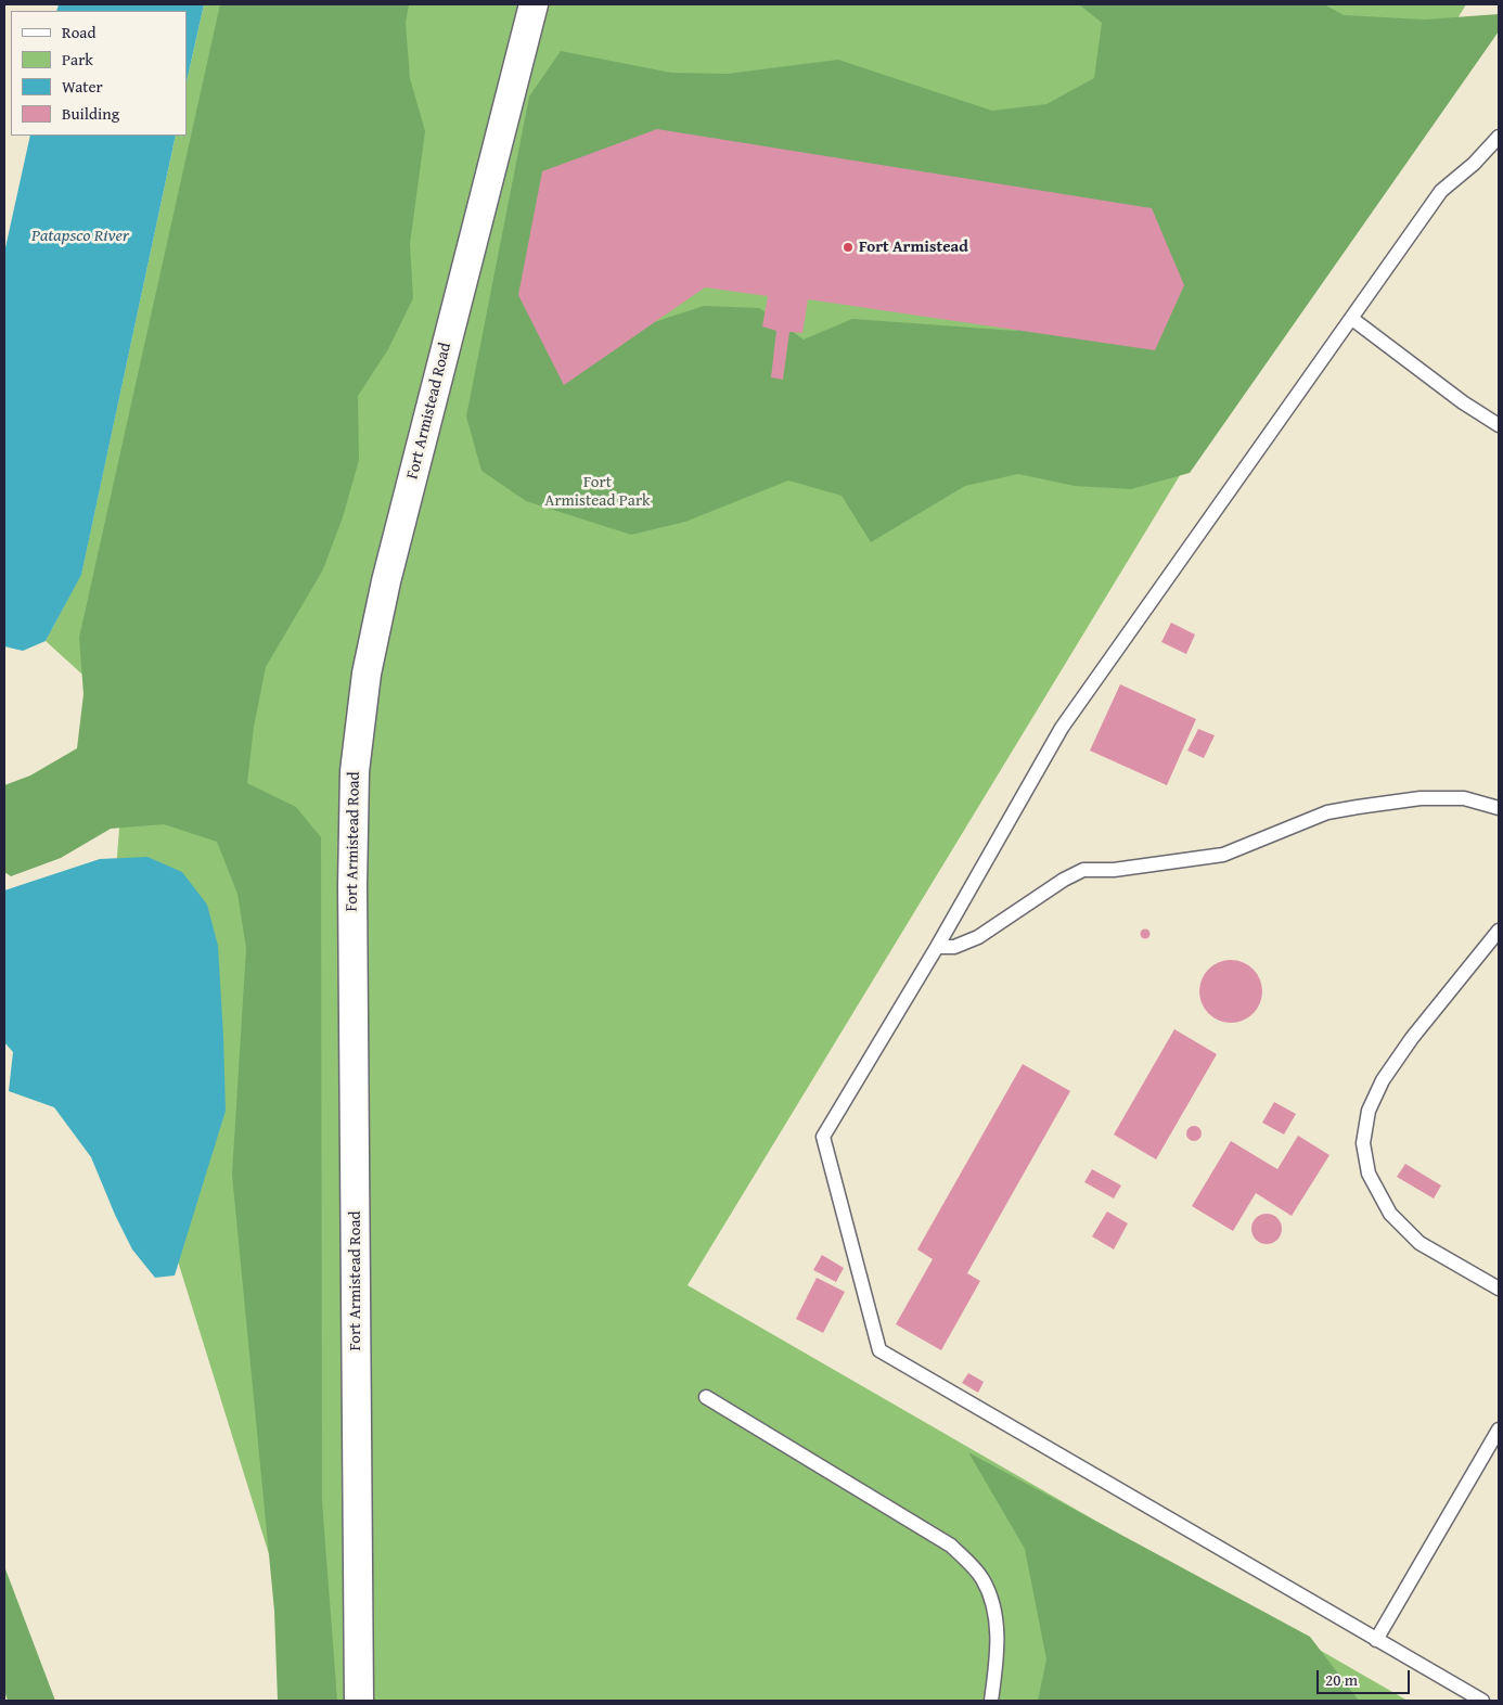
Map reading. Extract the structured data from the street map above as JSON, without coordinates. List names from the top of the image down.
{
  "streets": {
    "street": ["Fort Armistead Road"]
  },
  "water": ["Patapsco River"],
  "parks": ["Fort Armistead Park"],
  "places": ["Fort Armistead"],
  "legend": [
    "Road",
    "Park",
    "Water",
    "Building"
  ],
  "scale_bar": "20 m"
}
